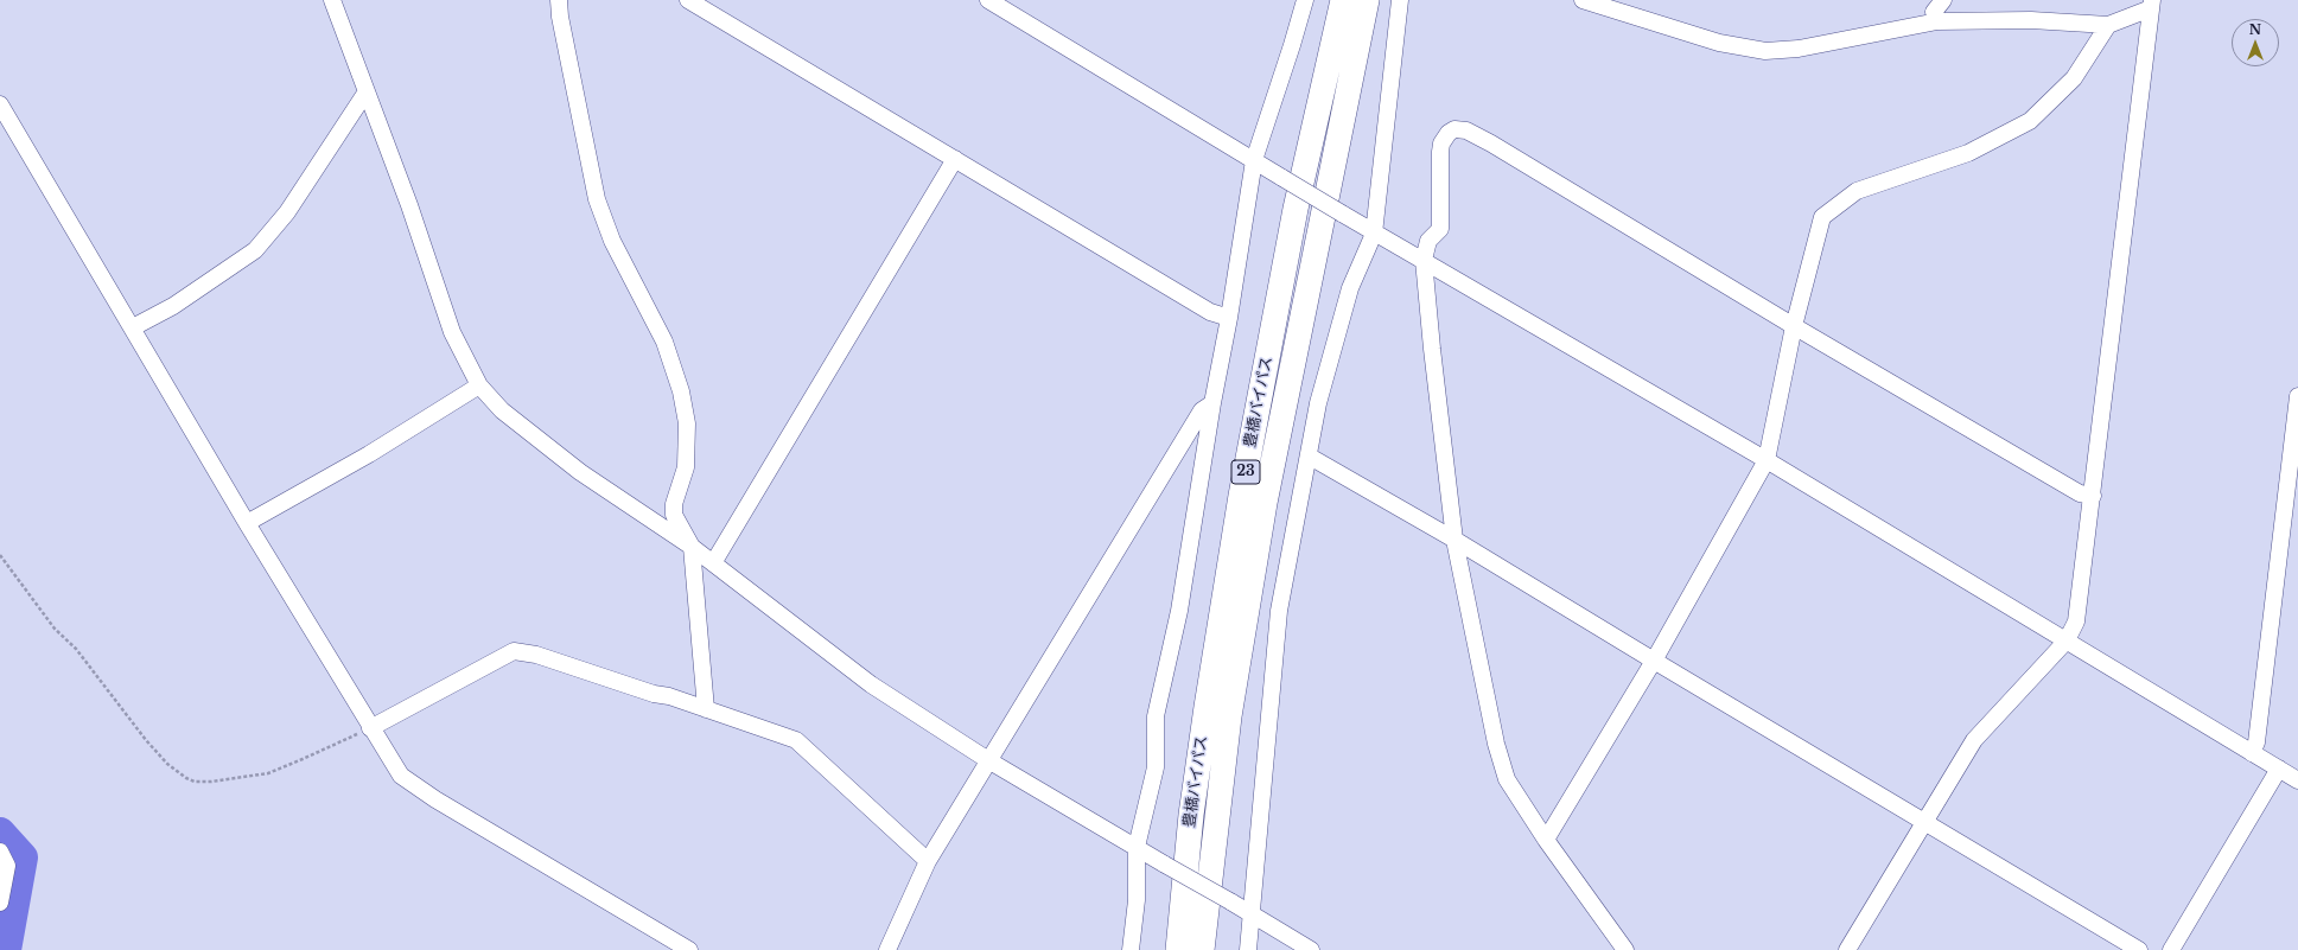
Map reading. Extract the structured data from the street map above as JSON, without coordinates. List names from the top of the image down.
{
  "streets": {
    "highway": ["豊橋バイパス", "23"]
  },
  "north": "top"
}
